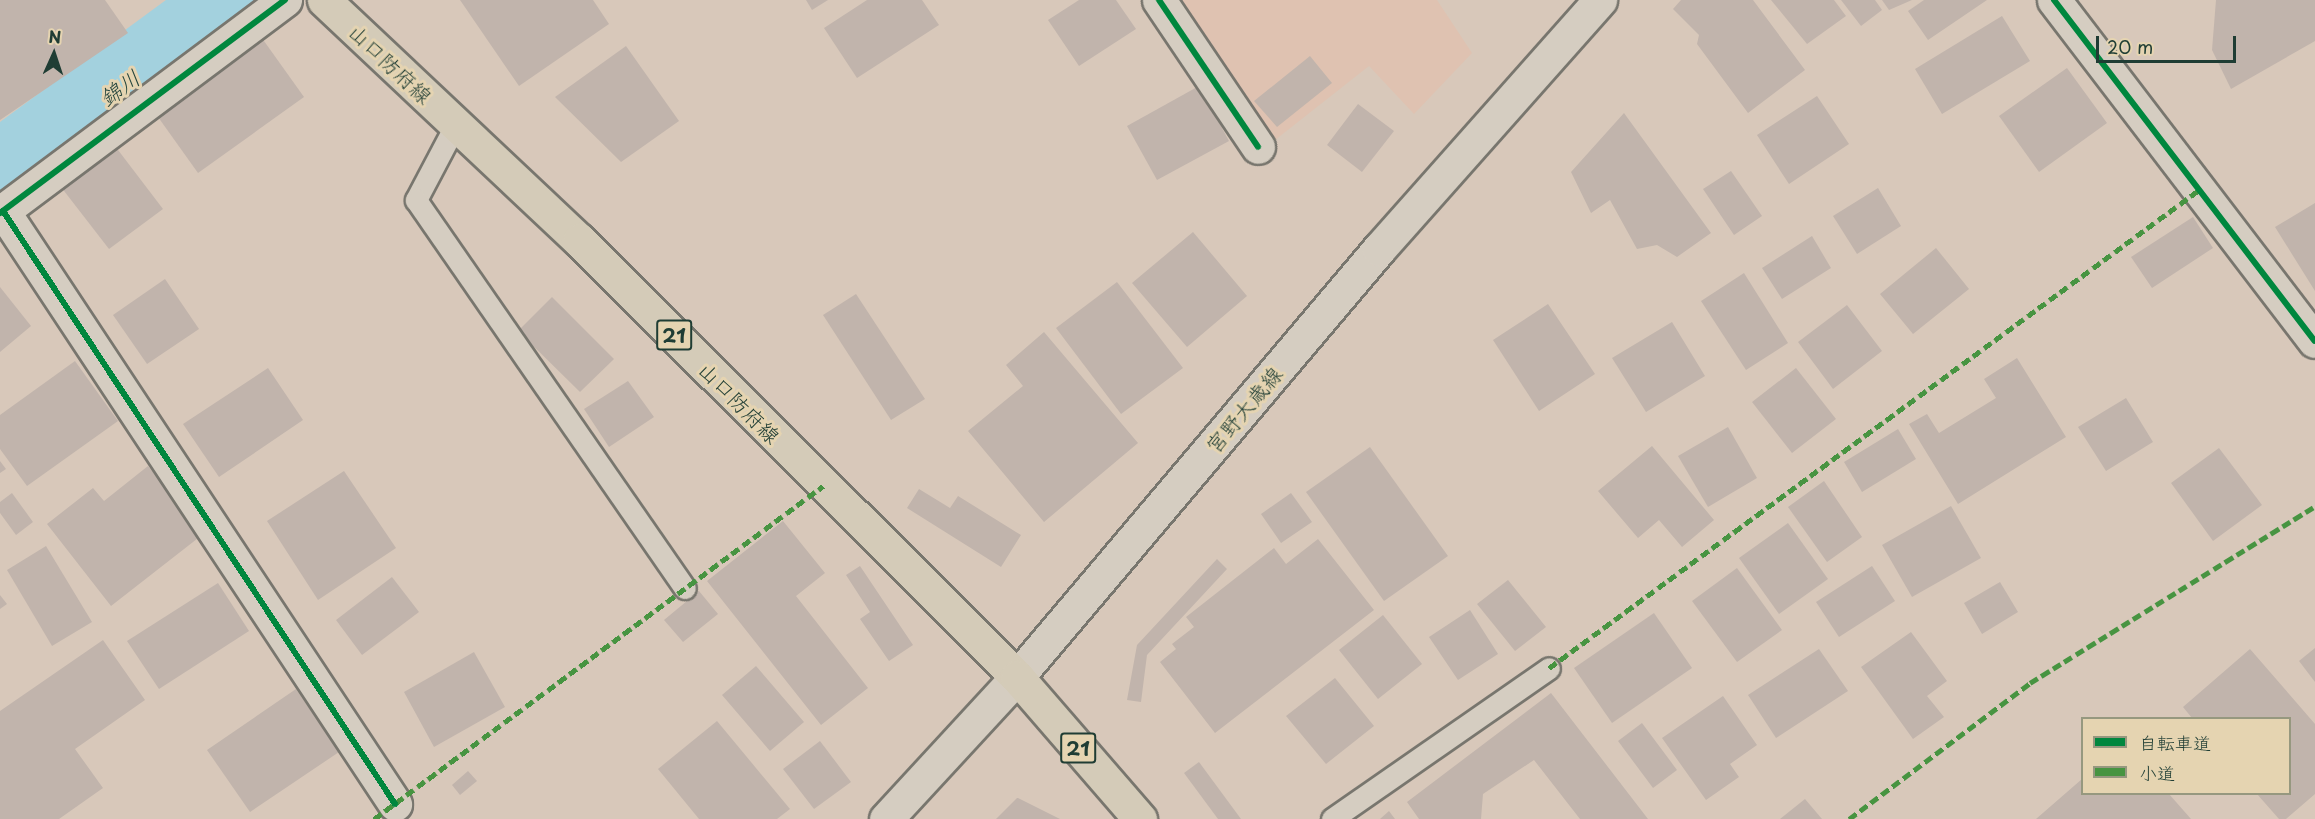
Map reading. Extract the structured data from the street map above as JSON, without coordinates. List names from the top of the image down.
{
  "streets": {
    "main road": ["山口防府線", "21"],
    "street": ["宮野大歳線"]
  },
  "crossings": [
    ["山口防府線", "宮野大歳線"]
  ],
  "water": ["錦川"],
  "legend": ["自転車道", "小道"],
  "scale_bar": "20 m",
  "north": "top"
}
